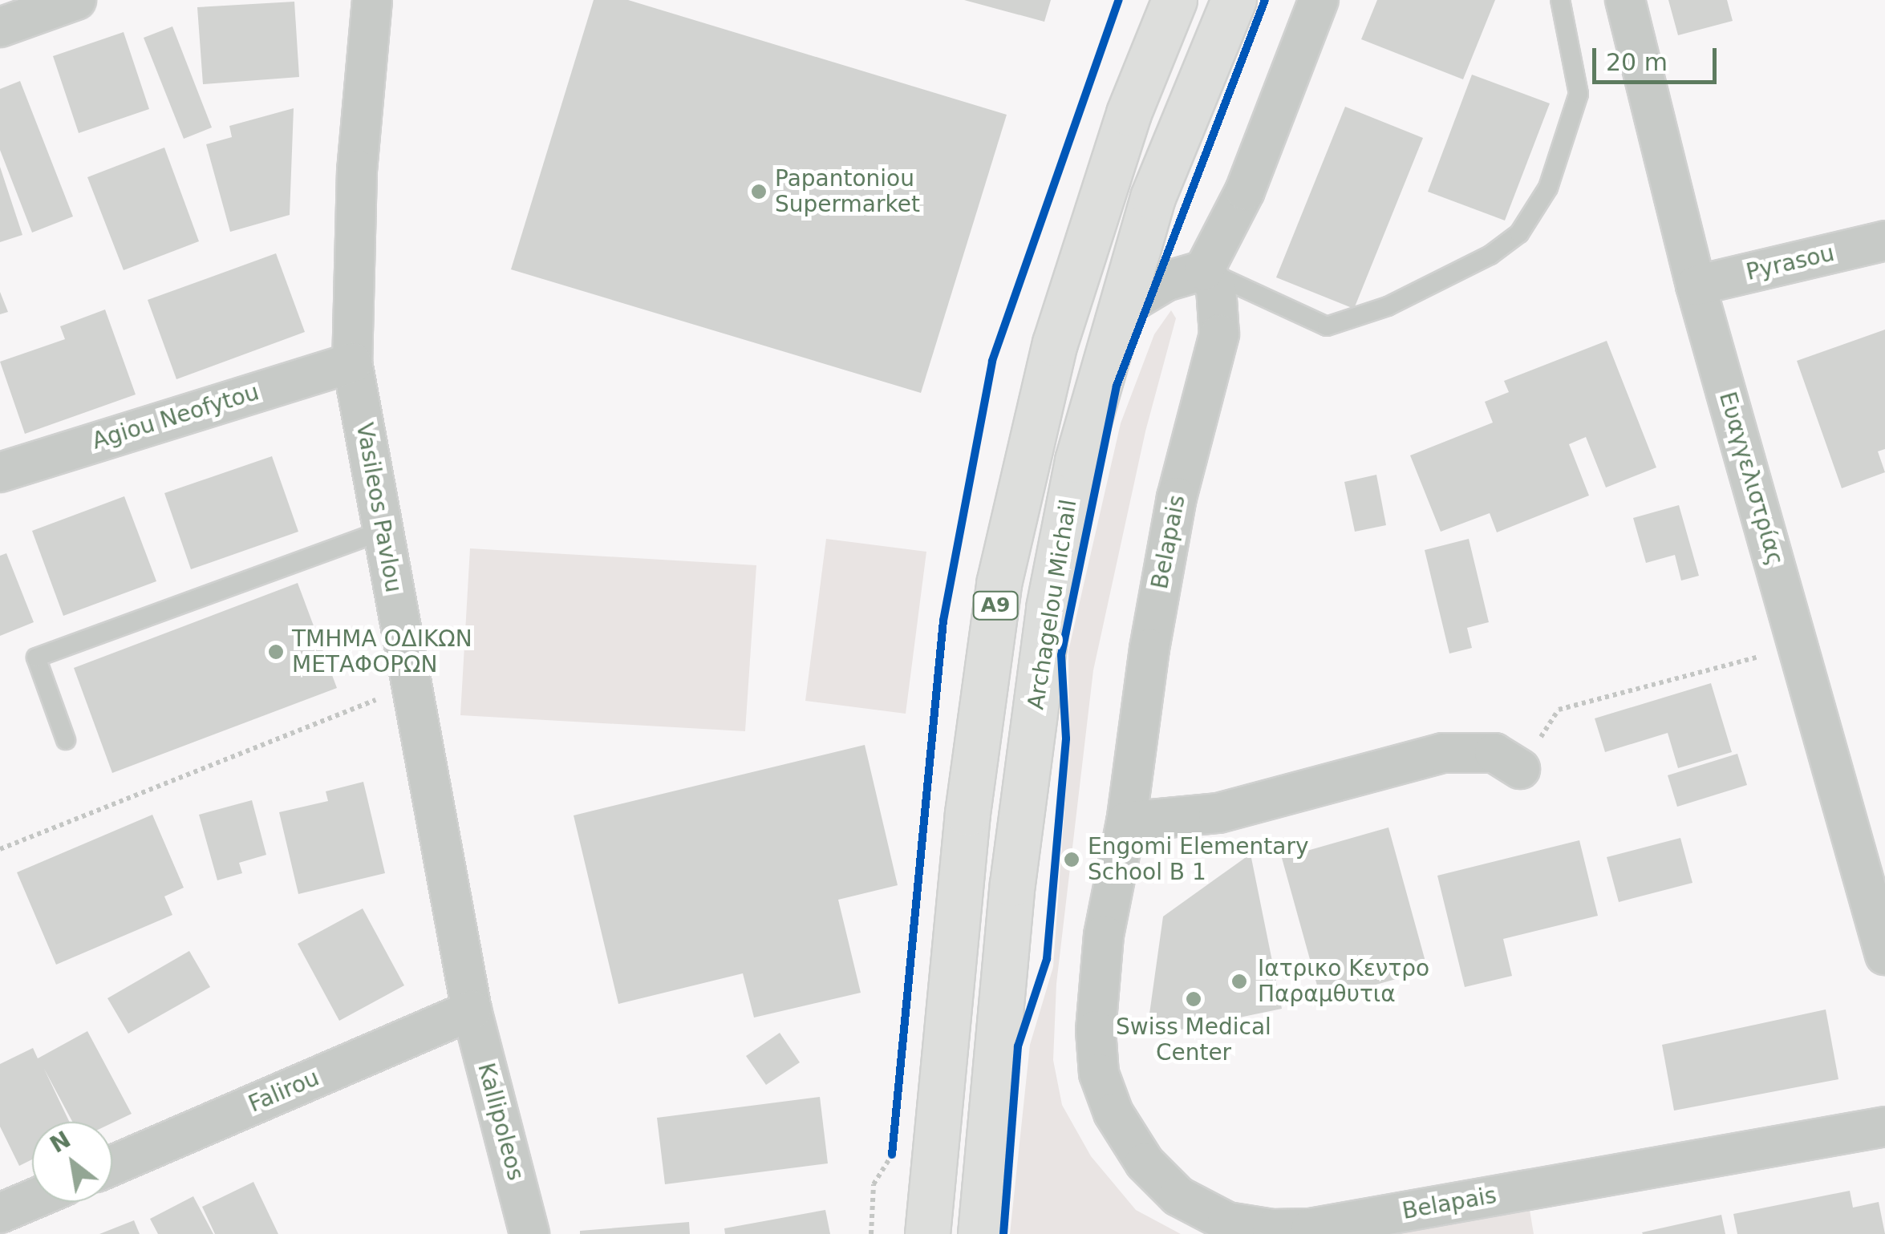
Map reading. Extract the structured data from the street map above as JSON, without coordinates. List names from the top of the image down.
{
  "streets": {
    "main road": ["Archagelou Michail", "A9"],
    "street": [
      "Pyrasou",
      "Agiou Neofytou",
      "Ευαγγελιστρίας",
      "Vasileos Pavlou",
      "Belapais",
      "Falirou",
      "Kallipoleos"
    ]
  },
  "crossings": [
    ["Pyrasou", "Ευαγγελιστρίας"],
    ["Agiou Neofytou", "Vasileos Pavlou"],
    ["Vasileos Pavlou", "Falirou"],
    ["Vasileos Pavlou", "Kallipoleos"],
    ["Falirou", "Kallipoleos"]
  ],
  "places": [
    "Papantoniou Supermarket",
    "ΤΜΗΜΑ ΟΔΙΚΩΝ ΜΕΤΑΦΟΡΩΝ",
    "Engomi Elementary School B 1",
    "Ιατρικο Κεντρο Παραμθυτια",
    "Swiss Medical Center"
  ],
  "scale_bar": "20 m",
  "north": "top left"
}
